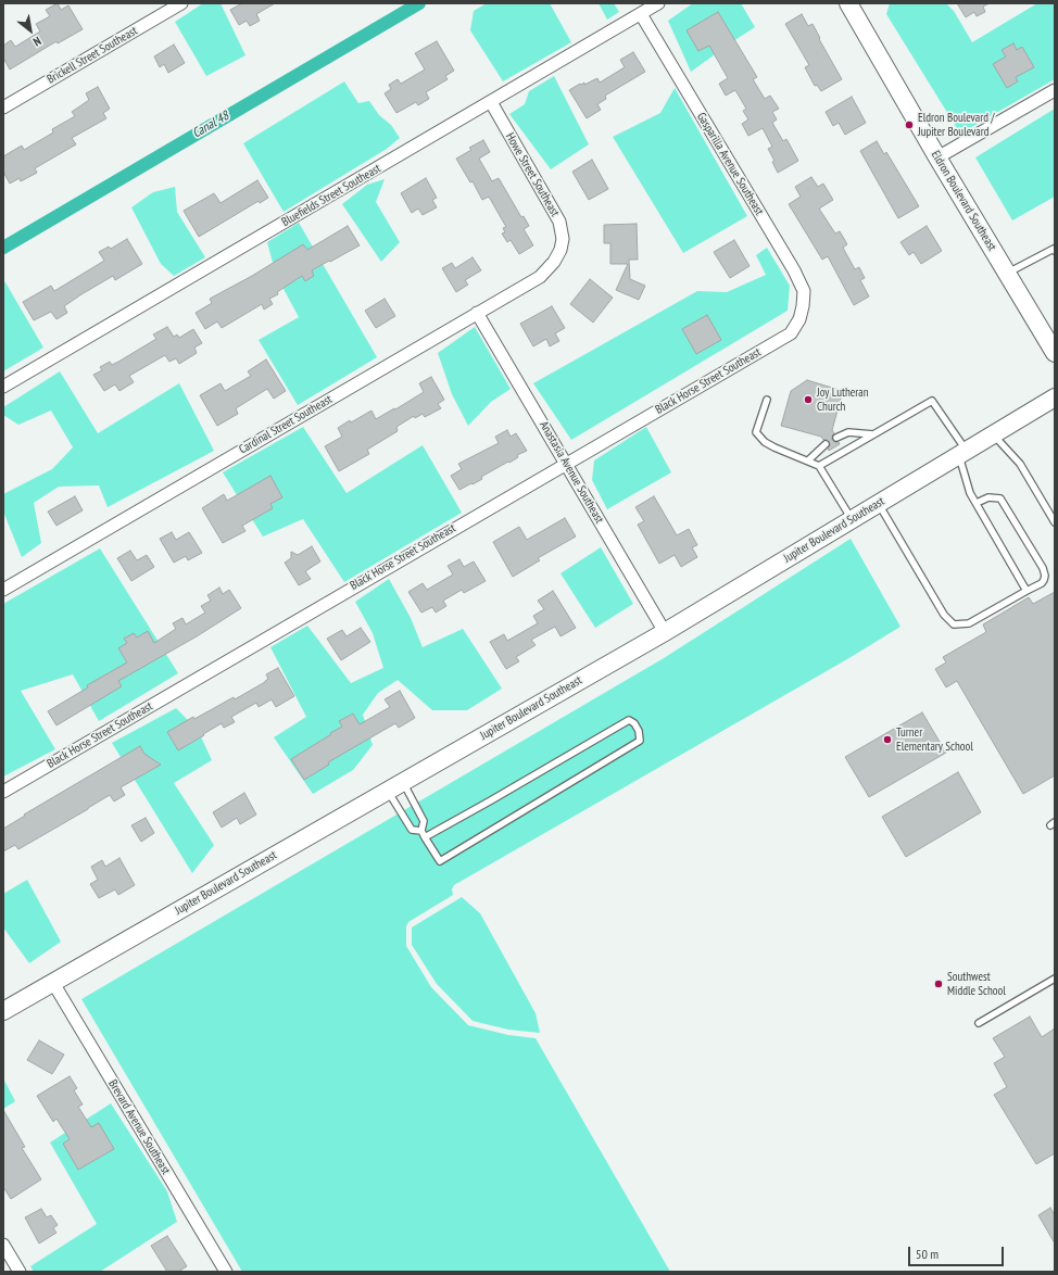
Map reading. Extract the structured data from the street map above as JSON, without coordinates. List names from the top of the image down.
{
  "streets": {
    "street": [
      "Brickell Street Southeast",
      "Gasparilla Avenue Southeast",
      "Howe Street Southeast",
      "Bluefields Street Southeast",
      "Eldron Boulevard Southeast",
      "Black Horse Street Southeast",
      "Cardinal Street Southeast",
      "Anastasia Avenue Southeast",
      "Jupiter Boulevard Southeast",
      "Brevard Avenue Southeast"
    ]
  },
  "crossings": [
    ["Gasparilla Avenue Southeast", "Bluefields Street Southeast"],
    ["Gasparilla Avenue Southeast", "Black Horse Street Southeast"],
    ["Howe Street Southeast", "Bluefields Street Southeast"],
    ["Howe Street Southeast", "Cardinal Street Southeast"],
    ["Black Horse Street Southeast", "Anastasia Avenue Southeast"],
    ["Cardinal Street Southeast", "Anastasia Avenue Southeast"],
    ["Anastasia Avenue Southeast", "Jupiter Boulevard Southeast"],
    ["Jupiter Boulevard Southeast", "Brevard Avenue Southeast"]
  ],
  "water": ["Canal 48"],
  "places": [
    "Eldron Boulevard / Jupiter Boulevard",
    "Joy Lutheran Church",
    "Turner Elementary School",
    "Southwest Middle School"
  ],
  "scale_bar": "50 m",
  "north": "bottom right"
}
